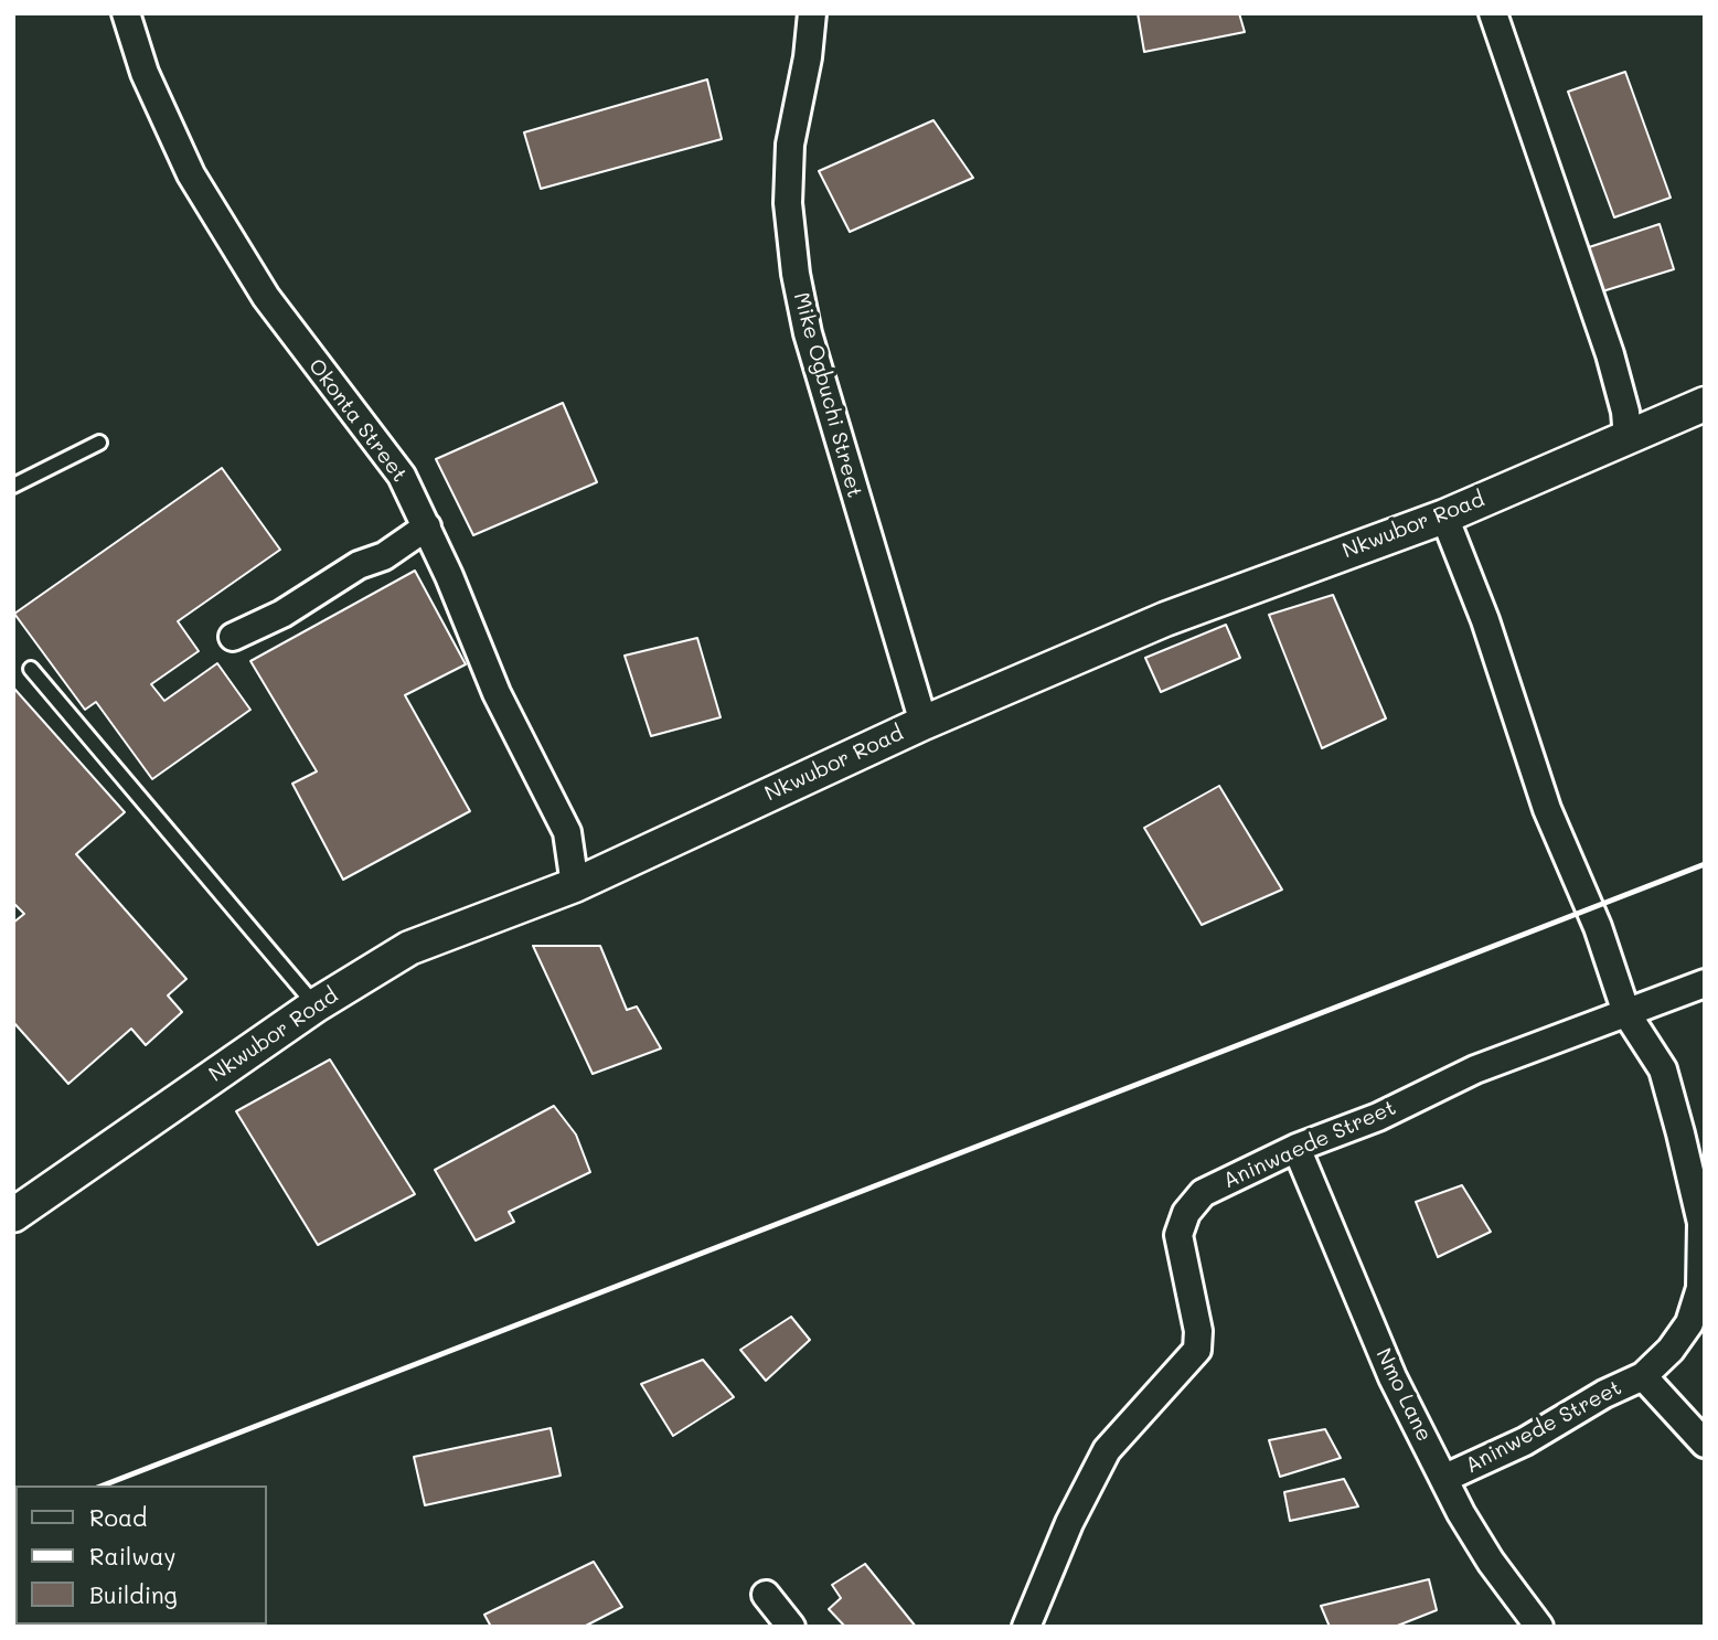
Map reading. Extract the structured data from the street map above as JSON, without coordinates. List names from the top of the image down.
{
  "streets": {
    "street": [
      "Mike Ogbuchi Street",
      "Okonta Street",
      "Nkwubor Road",
      "Aninwaede Street",
      "Nmo Lane",
      "Aninwede Street"
    ]
  },
  "crossings": [
    ["Mike Ogbuchi Street", "Nkwubor Road"],
    ["Okonta Street", "Nkwubor Road"],
    ["Aninwaede Street", "Nmo Lane"],
    ["Nmo Lane", "Aninwede Street"]
  ],
  "legend": ["Road", "Railway", "Building"]
}
